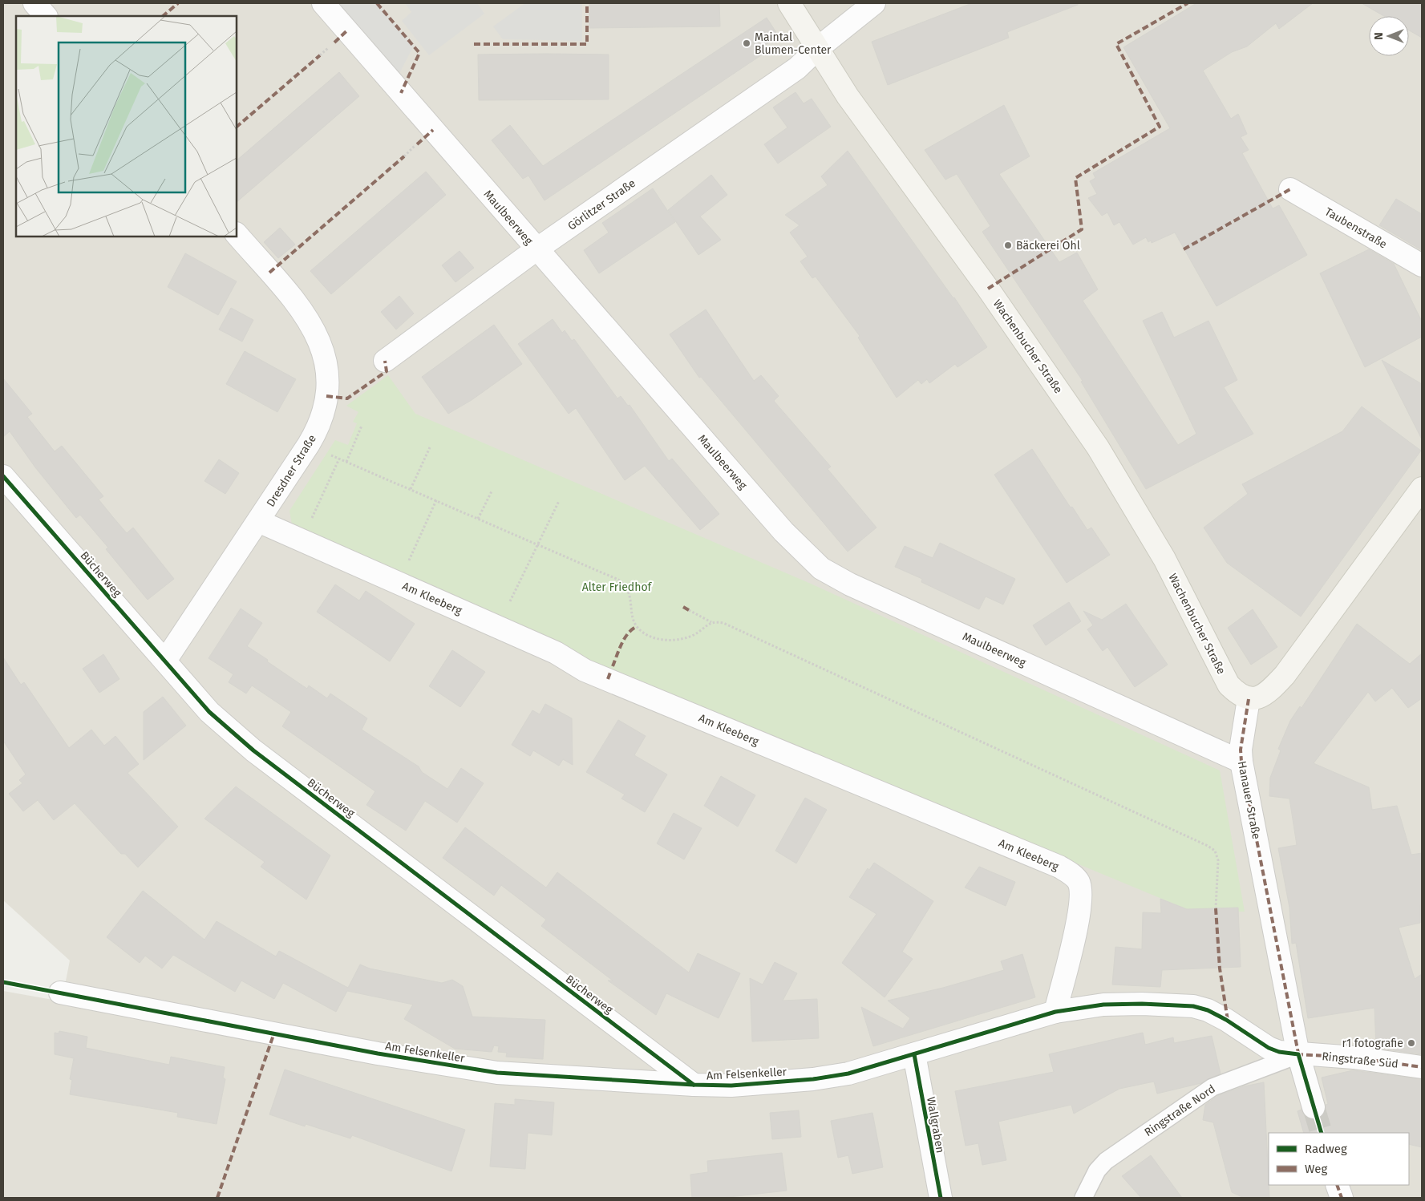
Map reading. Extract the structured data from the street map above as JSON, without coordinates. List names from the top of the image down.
{
  "streets": {
    "street": [
      "Görlitzer Straße",
      "Maulbeerweg",
      "Taubenstraße",
      "Wachenbucher Straße",
      "Dresdner Straße",
      "Bücherweg",
      "Am Kleeberg",
      "Hanauer Straße",
      "Am Felsenkeller",
      "Ringstraße Süd",
      "Wallgraben"
    ],
    "lane": ["Ringstraße Nord"]
  },
  "crossings": [
    ["Görlitzer Straße", "Maulbeerweg"],
    ["Görlitzer Straße", "Wachenbucher Straße"],
    ["Maulbeerweg", "Hanauer Straße"],
    ["Wachenbucher Straße", "Hanauer Straße"],
    ["Dresdner Straße", "Bücherweg"],
    ["Dresdner Straße", "Am Kleeberg"],
    ["Bücherweg", "Am Felsenkeller"],
    ["Am Kleeberg", "Am Felsenkeller"],
    ["Hanauer Straße", "Am Felsenkeller"],
    ["Hanauer Straße", "Ringstraße Süd"],
    ["Hanauer Straße", "Ringstraße Nord"],
    ["Am Felsenkeller", "Ringstraße Süd"],
    ["Am Felsenkeller", "Ringstraße Nord"],
    ["Am Felsenkeller", "Wallgraben"],
    ["Ringstraße Süd", "Ringstraße Nord"]
  ],
  "parks": ["Alter Friedhof"],
  "places": ["Maintal Blumen-Center", "Bäckerei Ohl", "r1 fotografie"],
  "legend": ["Radweg", "Weg"],
  "north": "left"
}
